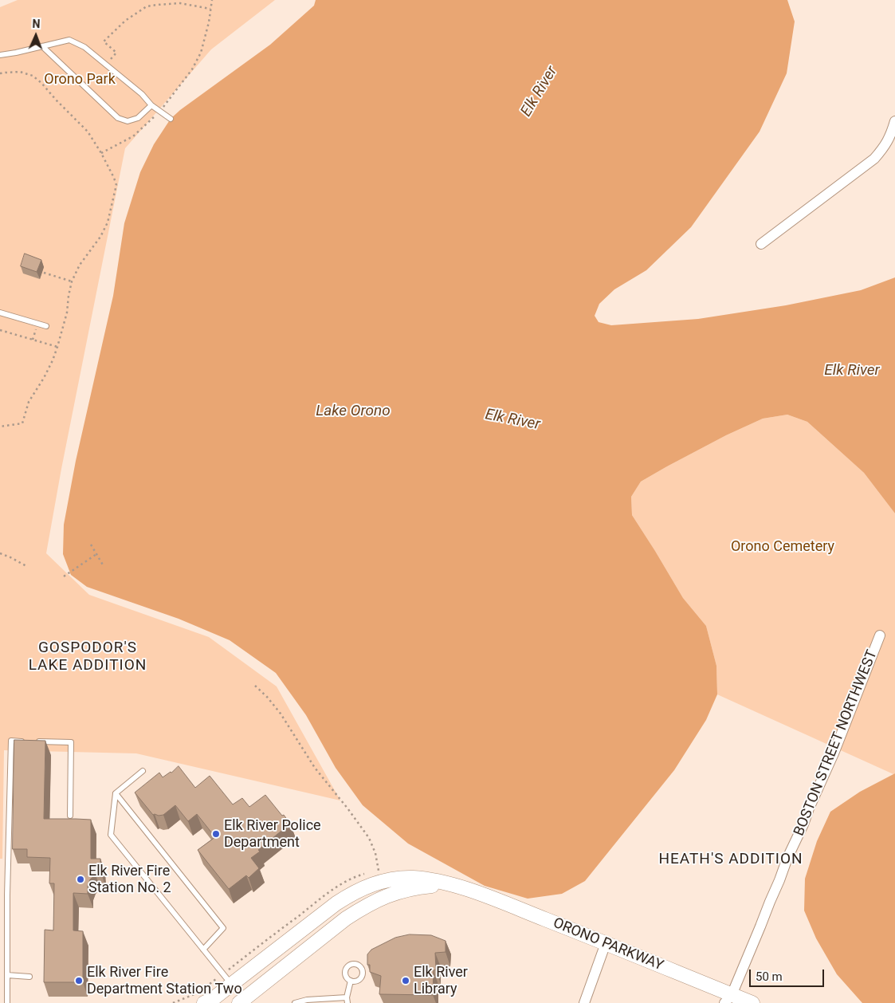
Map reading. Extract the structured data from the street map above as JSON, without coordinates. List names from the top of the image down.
{
  "streets": {
    "street": ["BOSTON STREET NORTHWEST", "ORONO PARKWAY"]
  },
  "crossings": [
    ["BOSTON STREET NORTHWEST", "ORONO PARKWAY"]
  ],
  "districts": ["GOSPODOR'S LAKE ADDITION", "HEATH'S ADDITION"],
  "water": ["Elk River", "Lake Orono"],
  "parks": ["Orono Park", "Orono Cemetery"],
  "places": [
    "Elk River Police Department",
    "Elk River Fire Station No. 2",
    "Elk River Fire Department Station Two",
    "Elk River Library"
  ],
  "scale_bar": "50 m",
  "north": "top"
}
